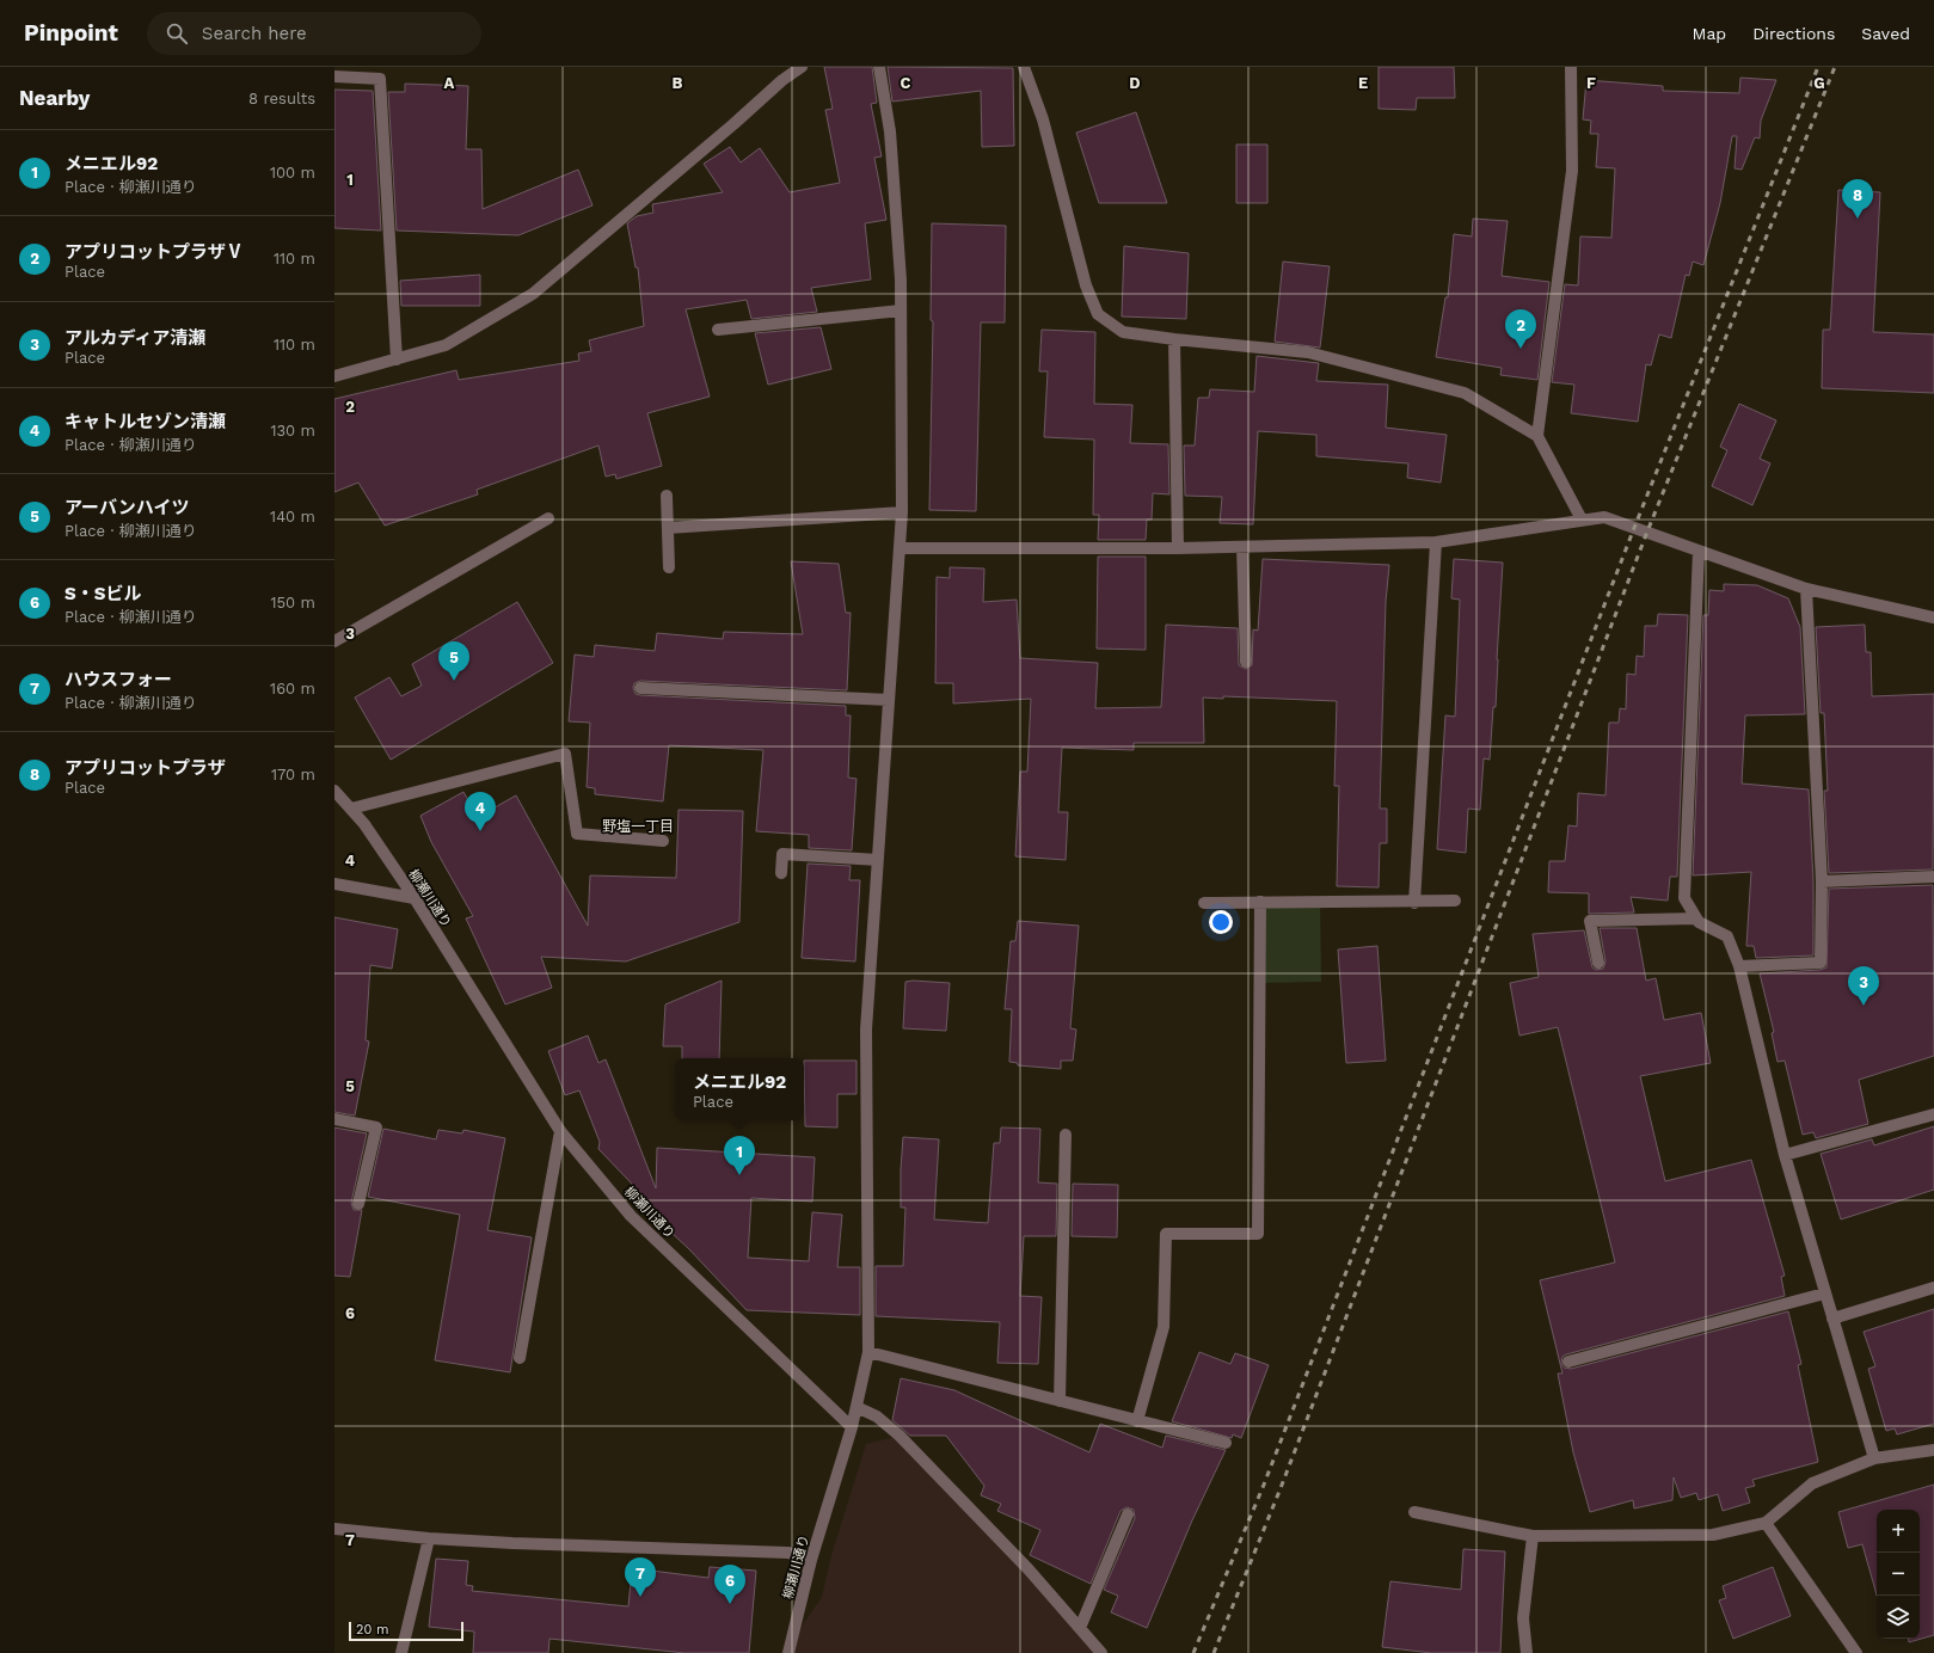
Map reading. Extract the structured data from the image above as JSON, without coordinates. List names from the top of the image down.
{
  "streets": {
    "street": ["柳瀬川通り"]
  },
  "districts": ["野塩一丁目"],
  "scale_bar": "20 m",
  "page": {
    "header": "Pinpoint",
    "search": "Search here",
    "nav": ["Map", "Directions", "Saved"],
    "heading": ["Nearby", "8 results"],
    "list": [
      {
        "mark": "1",
        "name": "メニエル92",
        "note": "Place · 柳瀬川通り",
        "value": "100 m"
      },
      {
        "mark": "2",
        "name": "アプリコットプラザⅤ",
        "note": "Place",
        "value": "110 m"
      },
      {
        "mark": "3",
        "name": "アルカディア清瀬",
        "note": "Place",
        "value": "110 m"
      },
      {
        "mark": "4",
        "name": "キャトルセゾン清瀬",
        "note": "Place · 柳瀬川通り",
        "value": "130 m"
      },
      {
        "mark": "5",
        "name": "アーバンハイツ",
        "note": "Place · 柳瀬川通り",
        "value": "140 m"
      },
      {
        "mark": "6",
        "name": "S・Sビル",
        "note": "Place · 柳瀬川通り",
        "value": "150 m"
      },
      {
        "mark": "7",
        "name": "ハウスフォー",
        "note": "Place · 柳瀬川通り",
        "value": "160 m"
      },
      {
        "mark": "8",
        "name": "アプリコットプラザ",
        "note": "Place",
        "value": "170 m"
      }
    ],
    "pins": [
      "8",
      "2",
      "5",
      "4",
      "3",
      "1",
      "7",
      "6"
    ],
    "popup": ["メニエル92", "Place"],
    "map_buttons": ["+", "−"],
    "scale": "20 m"
  },
  "grid": {
    "columns": [
      "A",
      "B",
      "C",
      "D",
      "E",
      "F",
      "G"
    ],
    "rows": [
      "1",
      "2",
      "3",
      "4",
      "5",
      "6",
      "7"
    ]
  }
}
